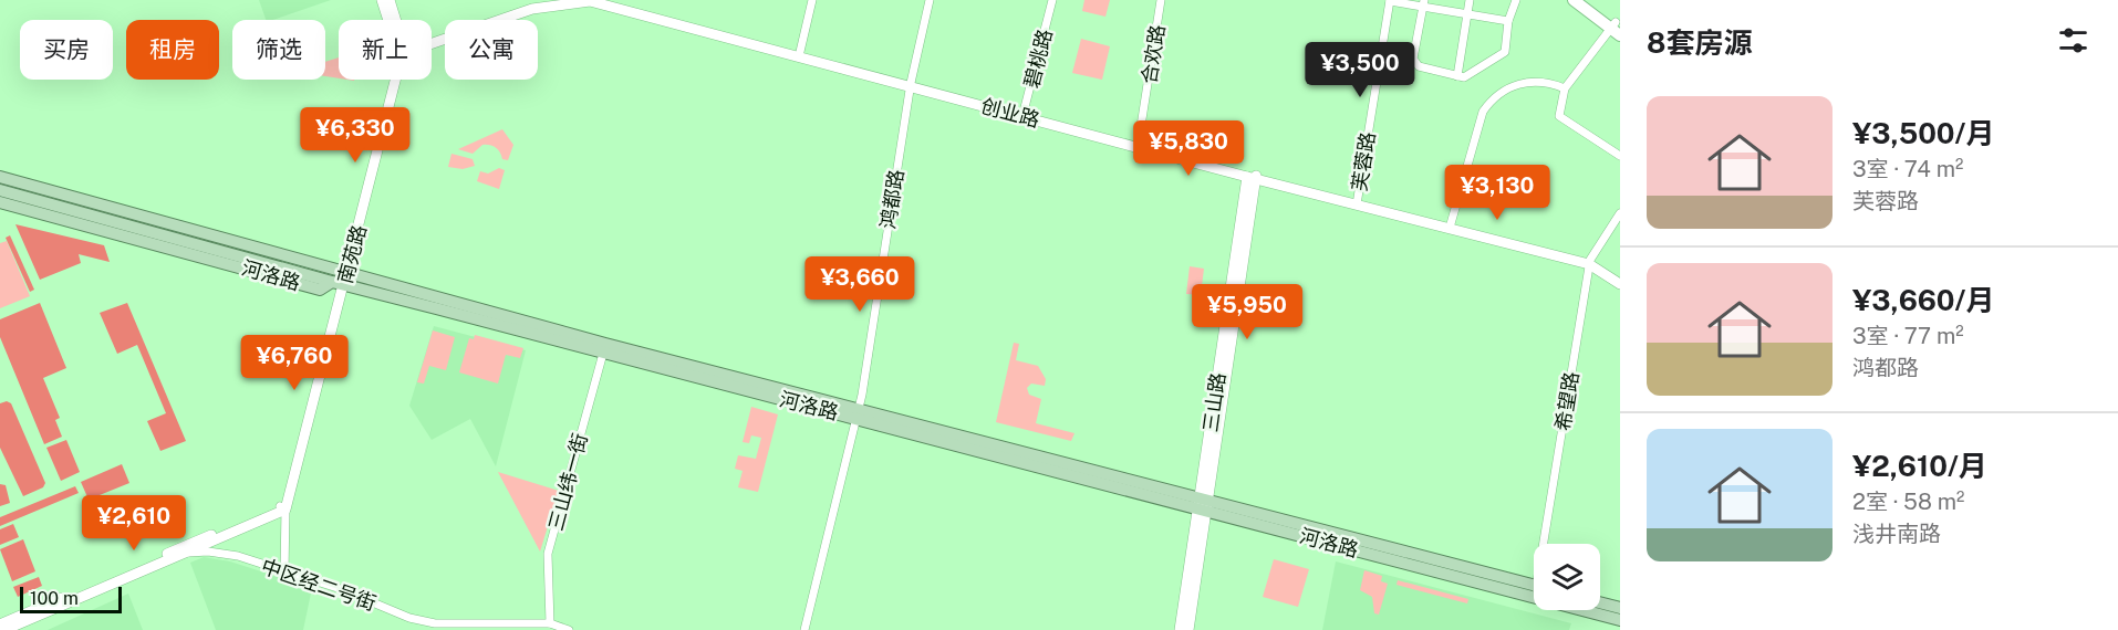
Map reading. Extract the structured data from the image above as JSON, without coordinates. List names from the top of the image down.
{
  "streets": {
    "main road": ["河洛路"],
    "street": [
      "合欢路",
      "碧桃路",
      "创业路",
      "芙蓉路",
      "鸿都路",
      "南苑路",
      "希望路",
      "三山路",
      "三山纬一街",
      "中区经二号街"
    ]
  },
  "crossings": [
    ["合欢路", "创业路"],
    ["碧桃路", "创业路"],
    ["创业路", "芙蓉路"],
    ["创业路", "鸿都路"],
    ["创业路", "希望路"],
    ["创业路", "三山路"],
    ["鸿都路", "河洛路"],
    ["南苑路", "河洛路"],
    ["河洛路", "三山路"],
    ["河洛路", "三山纬一街"],
    ["三山纬一街", "中区经二号街"]
  ],
  "scale_bar": "100 m",
  "page": {
    "heading": "8套房源",
    "chip": [
      "买房",
      "租房",
      "筛选",
      "新上",
      "公寓"
    ],
    "price": [
      "¥3,500",
      "¥6,330",
      "¥5,830",
      "¥3,130",
      "¥3,660",
      "¥5,950",
      "¥6,760",
      "¥2,610"
    ],
    "list": [
      {
        "name": "¥3,500/月",
        "note": "3室 · 74 m² · 芙蓉路"
      },
      {
        "name": "¥3,660/月",
        "note": "3室 · 77 m² · 鸿都路"
      },
      {
        "name": "¥2,610/月",
        "note": "2室 · 58 m² · 浅井南路"
      }
    ],
    "scale": "100 m"
  }
}
